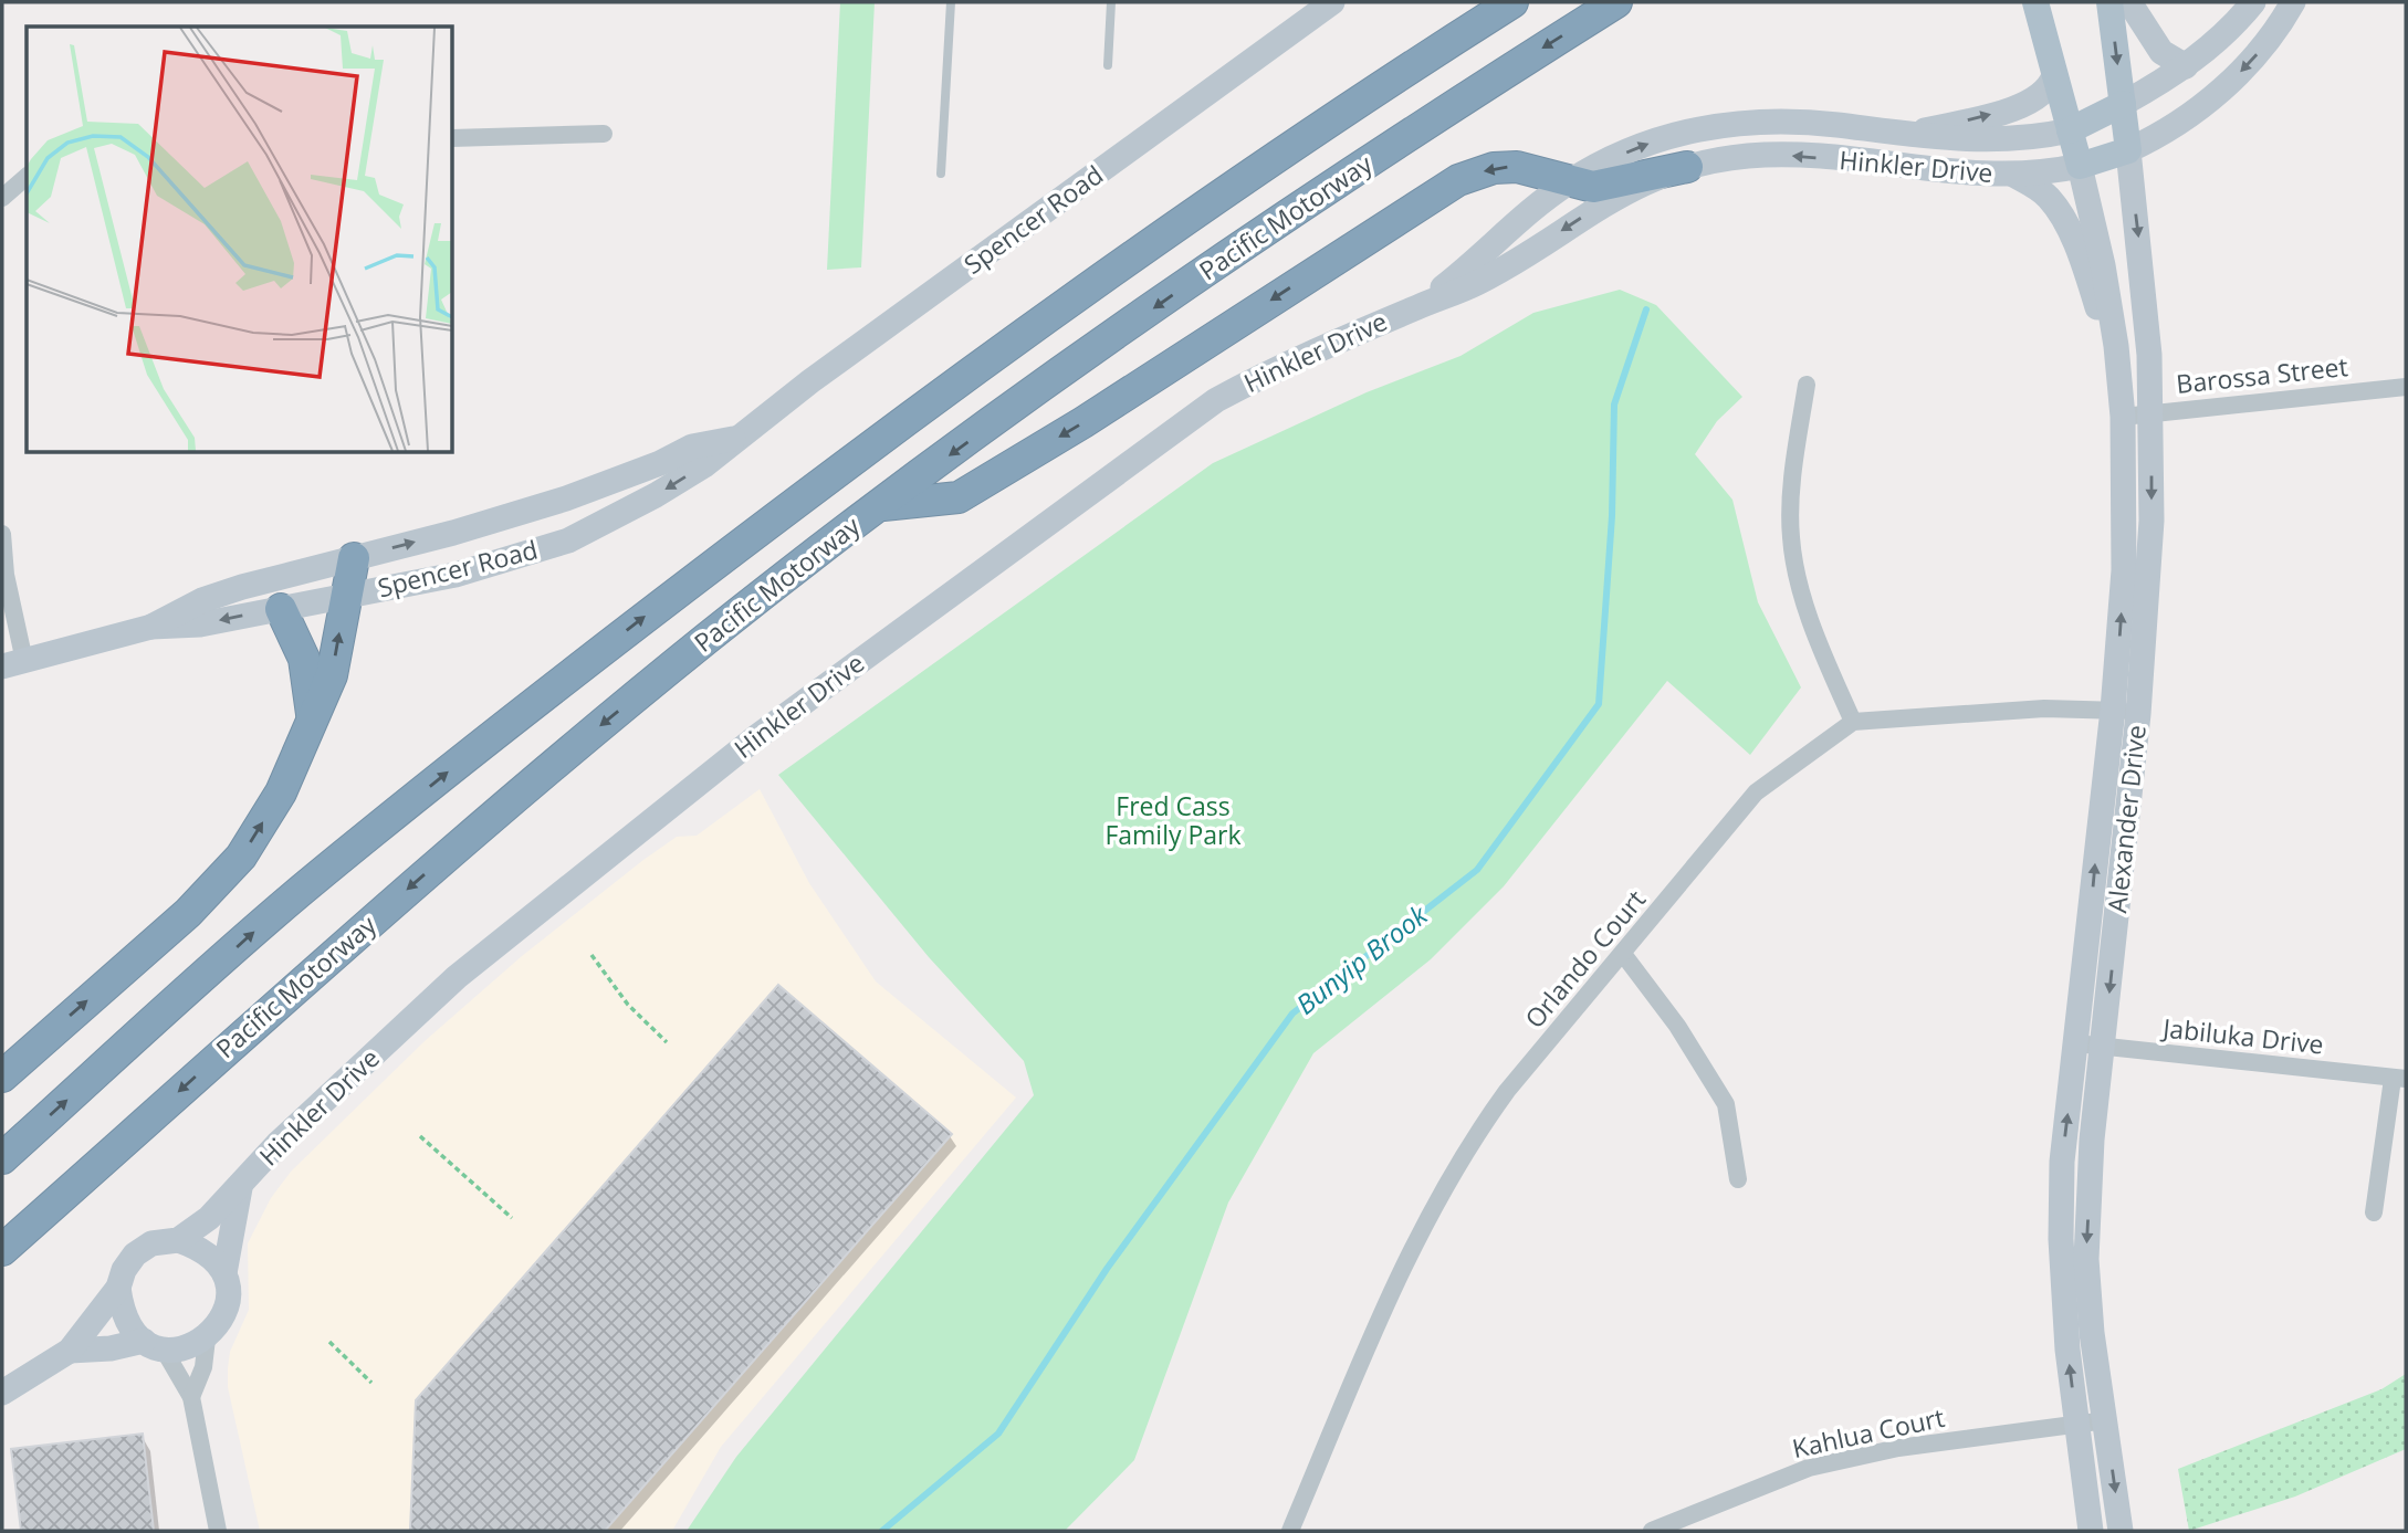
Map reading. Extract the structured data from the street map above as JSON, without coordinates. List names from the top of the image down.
{
  "streets": {
    "highway": ["Pacific Motorway"],
    "main road": ["Hinkler Drive", "Alexander Drive"],
    "street": [
      "Spencer Road",
      "Barossa Street",
      "Orlando Court",
      "Jabiluka Drive",
      "Kahlua Court"
    ]
  },
  "crossings": [
    ["Hinkler Drive", "Alexander Drive"],
    ["Barossa Street", "Alexander Drive"],
    ["Alexander Drive", "Jabiluka Drive"],
    ["Alexander Drive", "Kahlua Court"]
  ],
  "water": ["Bunyip Brook"],
  "parks": ["Fred Cass Family Park"]
}
